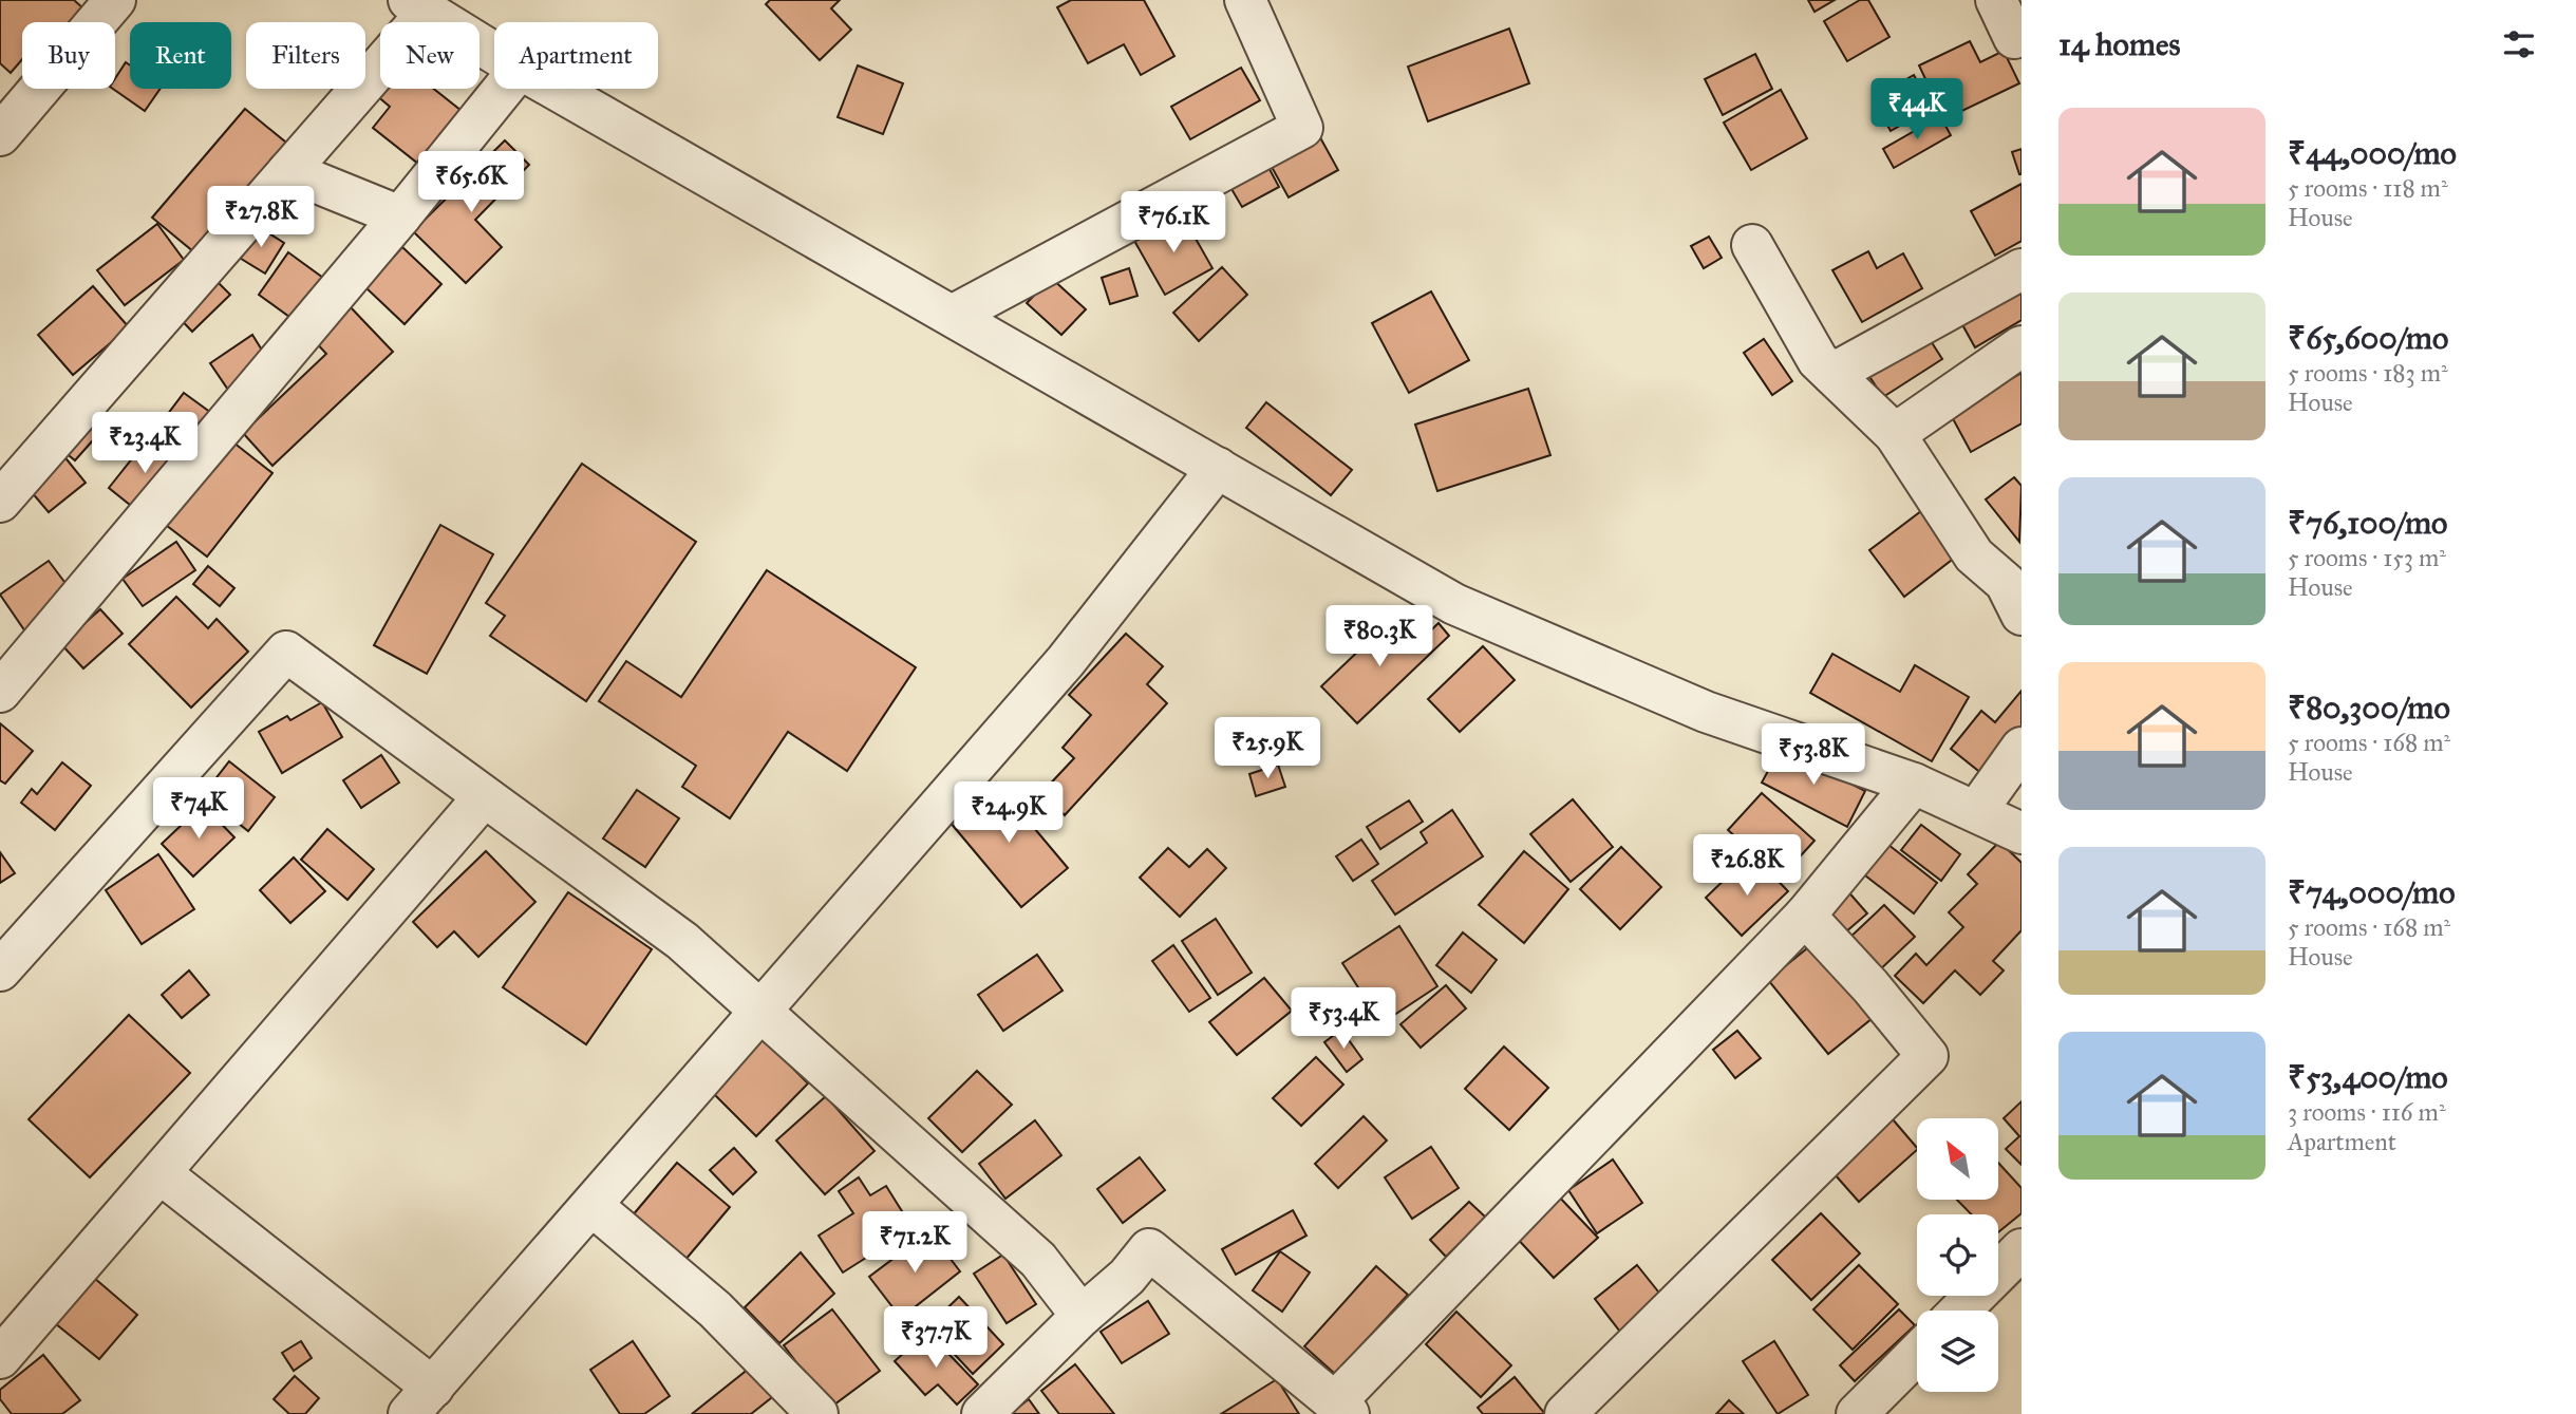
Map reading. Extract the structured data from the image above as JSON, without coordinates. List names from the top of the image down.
{
  "north": "top left",
  "page": {
    "heading": "14 homes",
    "chip": [
      "Buy",
      "Rent",
      "Filters",
      "New",
      "Apartment"
    ],
    "price": [
      "₹44K",
      "₹65.6K",
      "₹27.8K",
      "₹76.1K",
      "₹23.4K",
      "₹80.3K",
      "₹25.9K",
      "₹53.8K",
      "₹74K",
      "₹24.9K",
      "₹26.8K",
      "₹53.4K",
      "₹71.2K",
      "₹37.7K"
    ],
    "list": [
      {
        "name": "₹44,000/mo",
        "note": "5 rooms · 118 m² · House"
      },
      {
        "name": "₹65,600/mo",
        "note": "5 rooms · 183 m² · House"
      },
      {
        "name": "₹76,100/mo",
        "note": "5 rooms · 153 m² · House"
      },
      {
        "name": "₹80,300/mo",
        "note": "5 rooms · 168 m² · House"
      },
      {
        "name": "₹74,000/mo",
        "note": "5 rooms · 168 m² · House"
      },
      {
        "name": "₹53,400/mo",
        "note": "3 rooms · 116 m² · Apartment"
      }
    ]
  }
}
